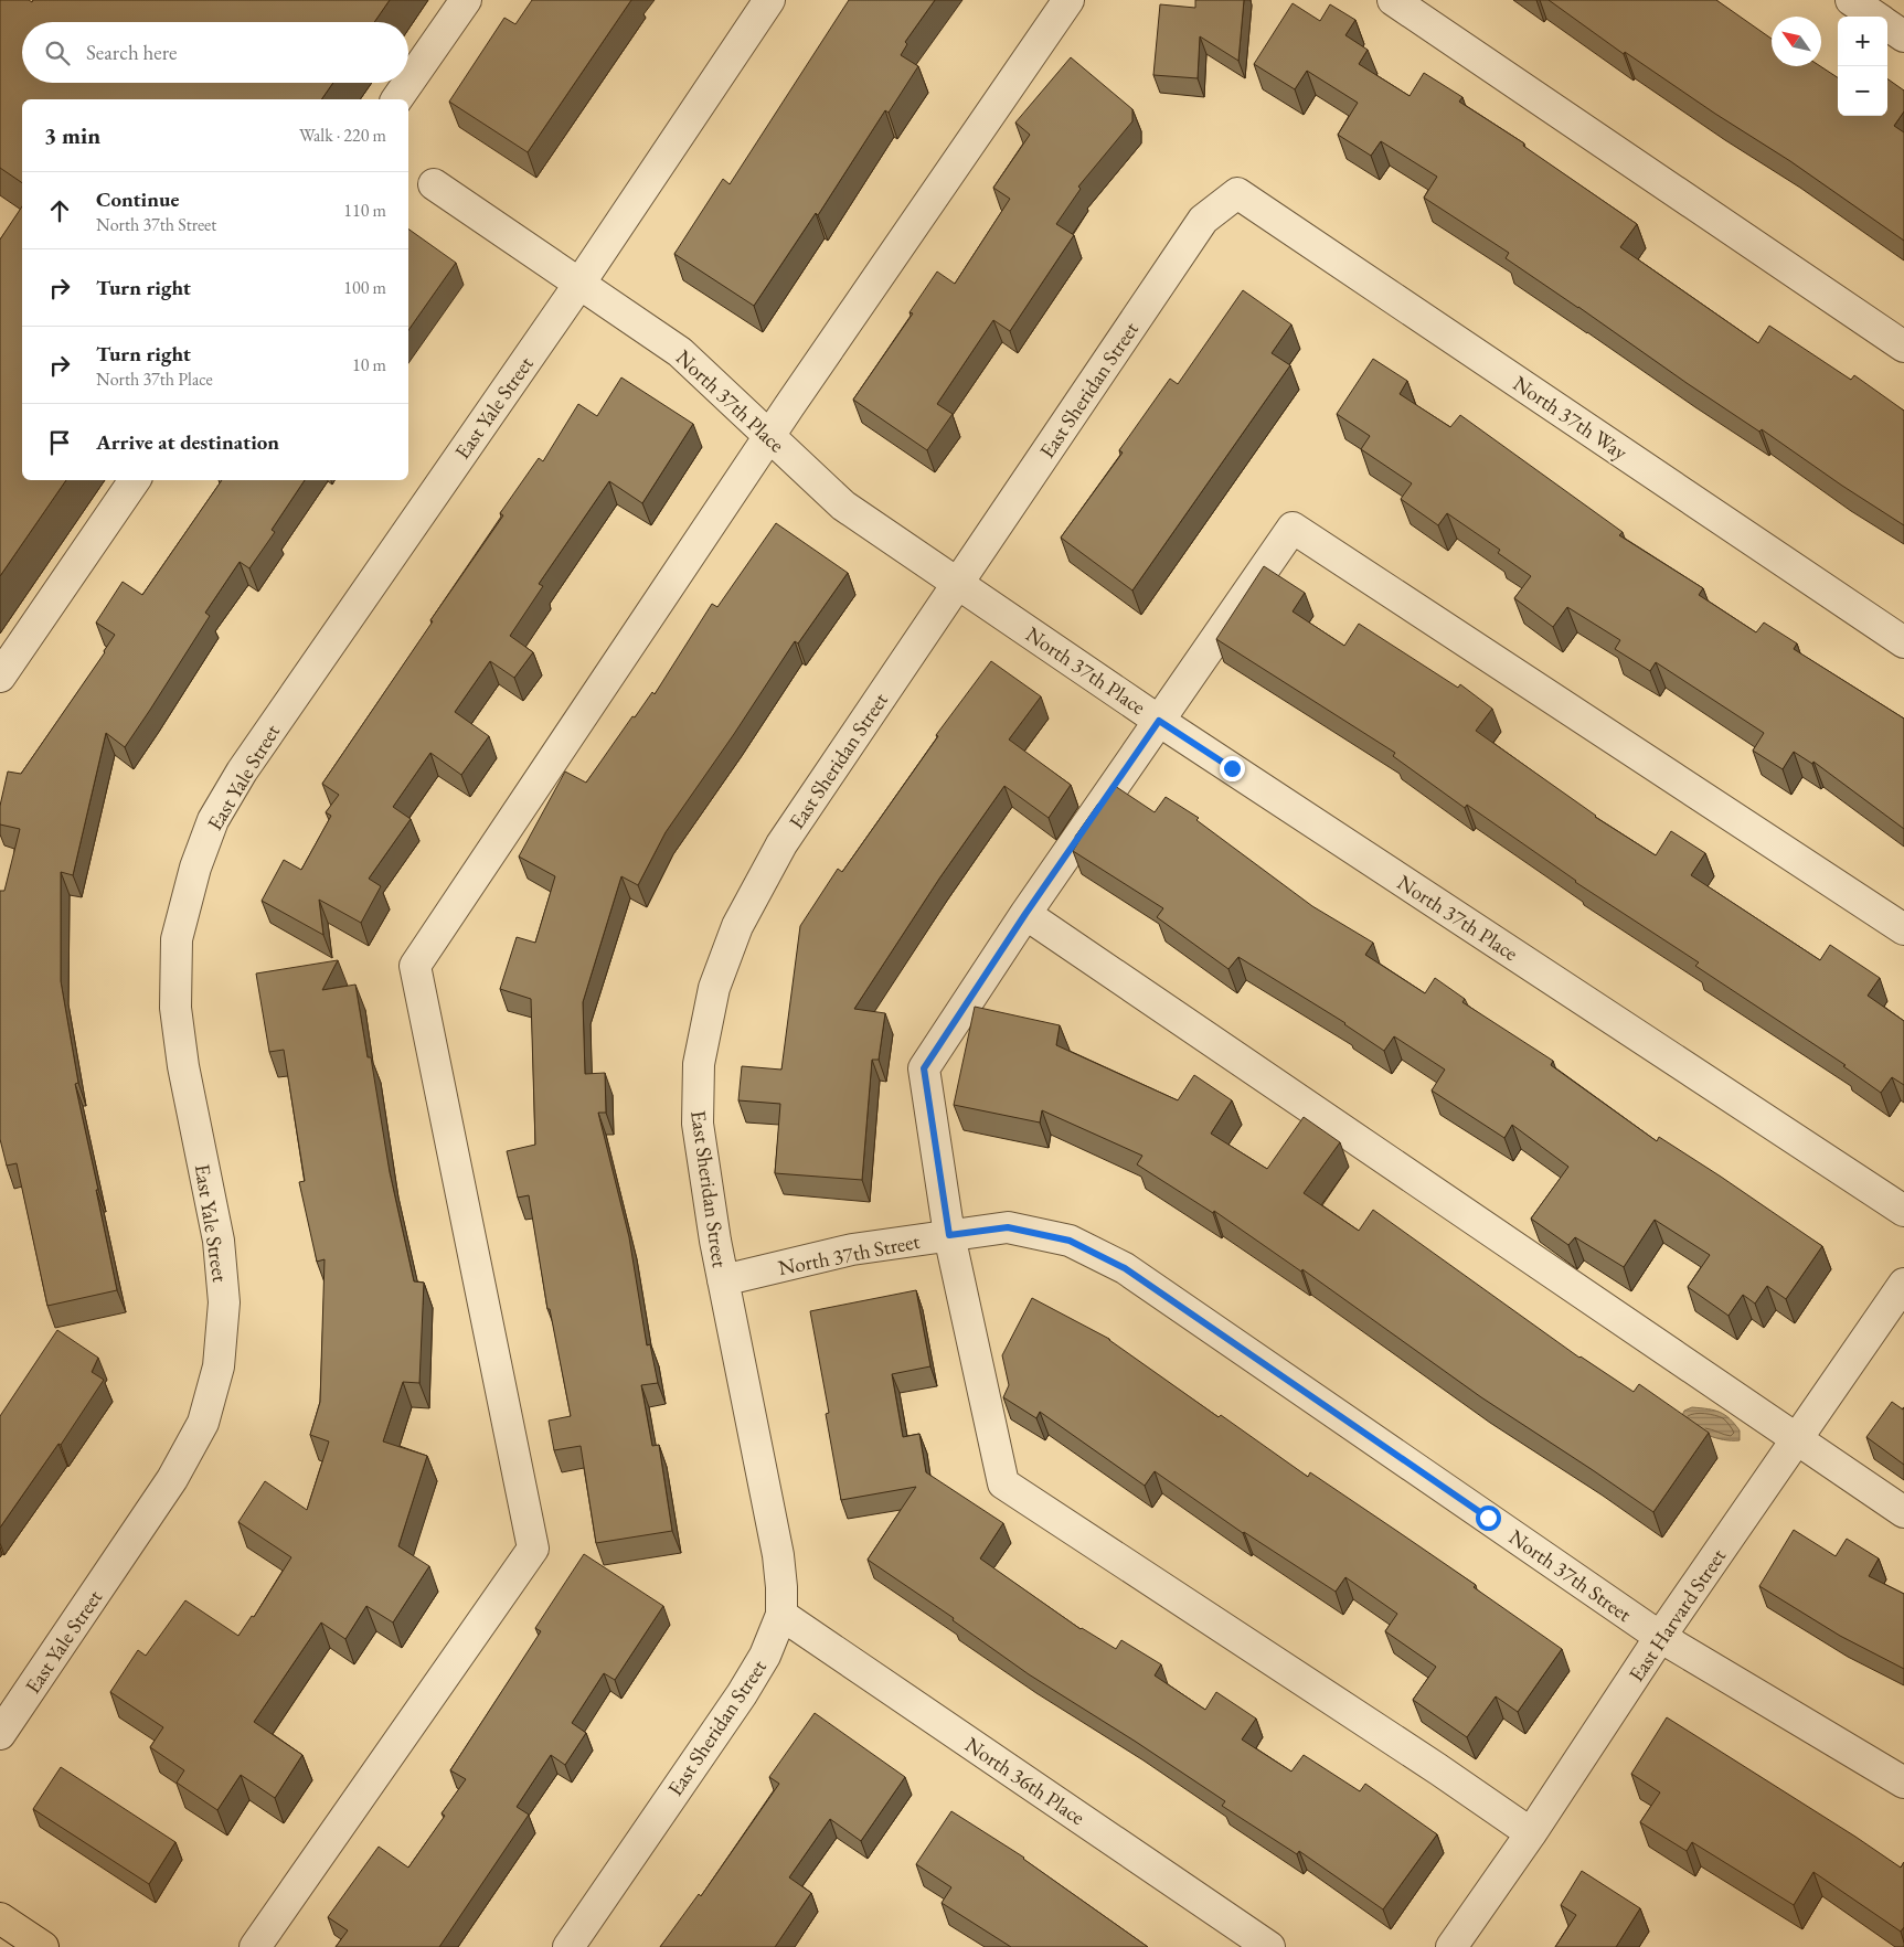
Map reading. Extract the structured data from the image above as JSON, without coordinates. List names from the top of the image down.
{
  "streets": {
    "street": [
      "East Sheridan Street",
      "North 37th Place",
      "East Yale Street",
      "North 37th Way",
      "North 37th Street",
      "East Harvard Street",
      "North 36th Place"
    ]
  },
  "crossings": [
    ["East Sheridan Street", "North 37th Place"],
    ["East Sheridan Street", "North 37th Way"],
    ["East Sheridan Street", "North 37th Street"],
    ["East Sheridan Street", "North 36th Place"],
    ["North 37th Place", "East Yale Street"],
    ["North 37th Street", "East Harvard Street"]
  ],
  "north": "top left",
  "page": {
    "map_buttons": ["+", "−"],
    "search": "Search here",
    "heading": ["3 min", "Walk · 220 m"],
    "list": [
      ["Continue", "North 37th Street", "110 m"],
      ["Turn right", "100 m"],
      ["Turn right", "North 37th Place", "10 m"],
      "Arrive at destination"
    ]
  }
}
